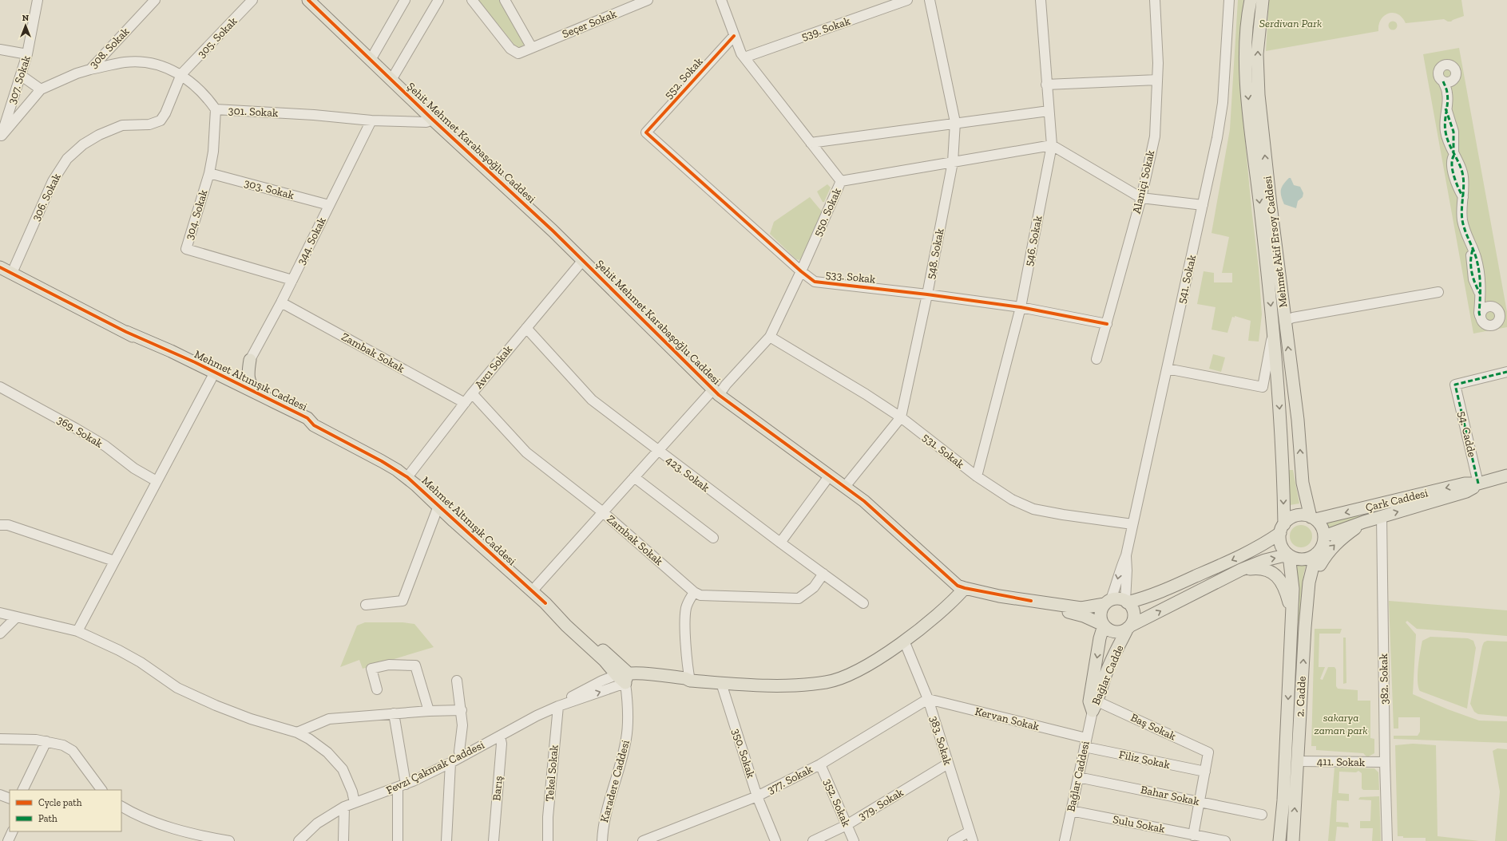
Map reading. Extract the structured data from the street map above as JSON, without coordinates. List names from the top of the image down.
{
  "streets": {
    "main road": [
      "Şehit Mehmet Karabaşoğlu Caddesi",
      "Mehmet Akif Ersoy Caddesi",
      "Mehmet Altınışık Caddesi",
      "Çark Caddesi",
      "Bağlar Cadde",
      "2. Cadde",
      "Fevzi Çakmak Caddesi"
    ],
    "street": [
      "Seçer Sokak",
      "539. Sokak",
      "305. Sokak",
      "308. Sokak",
      "552. Sokak",
      "307. Sokak",
      "301. Sokak",
      "Alaniçi Sokak",
      "303. Sokak",
      "306. Sokak",
      "550. Sokak",
      "304. Sokak",
      "344. Sokak",
      "546. Sokak",
      "548. Sokak",
      "533. Sokak",
      "541. Sokak",
      "Zambak Sokak",
      "Avcı Sokak",
      "369. Sokak",
      "54. Cadde",
      "531. Sokak",
      "423. Sokak",
      "382. Sokak",
      "Kervan Sokak",
      "Baş Sokak",
      "383. Sokak",
      "350. Sokak",
      "Filiz Sokak",
      "411. Sokak",
      "Tekel Sokak",
      "Bağlar Caddesi",
      "377. Sokak",
      "Karadere Caddesi",
      "Barış",
      "Bahar Sokak",
      "352. Sokak",
      "379. Sokak",
      "Sulu Sokak"
    ]
  },
  "crossings": [
    ["539. Sokak", "550. Sokak"],
    ["305. Sokak", "301. Sokak"],
    ["305. Sokak", "306. Sokak"],
    ["308. Sokak", "307. Sokak"],
    ["308. Sokak", "301. Sokak"],
    ["552. Sokak", "550. Sokak"],
    ["552. Sokak", "533. Sokak"],
    ["301. Sokak", "Şehit Mehmet Karabaşoğlu Caddesi"],
    ["301. Sokak", "306. Sokak"],
    ["301. Sokak", "304. Sokak"],
    ["301. Sokak", "344. Sokak"],
    ["Şehit Mehmet Karabaşoğlu Caddesi", "550. Sokak"],
    ["Şehit Mehmet Karabaşoğlu Caddesi", "548. Sokak"],
    ["Şehit Mehmet Karabaşoğlu Caddesi", "Avcı Sokak"],
    ["Şehit Mehmet Karabaşoğlu Caddesi", "Bağlar Cadde"],
    ["Şehit Mehmet Karabaşoğlu Caddesi", "Fevzi Çakmak Caddesi"],
    ["Alaniçi Sokak", "533. Sokak"],
    ["303. Sokak", "304. Sokak"],
    ["303. Sokak", "344. Sokak"],
    ["306. Sokak", "Mehmet Altınışık Caddesi"],
    ["550. Sokak", "533. Sokak"],
    ["550. Sokak", "Zambak Sokak"],
    ["550. Sokak", "Mehmet Altınışık Caddesi"],
    ["550. Sokak", "531. Sokak"],
    ["550. Sokak", "423. Sokak"],
    ["304. Sokak", "344. Sokak"],
    ["344. Sokak", "Zambak Sokak"],
    ["546. Sokak", "533. Sokak"],
    ["546. Sokak", "531. Sokak"],
    ["Mehmet Akif Ersoy Caddesi", "Çark Caddesi"],
    ["Mehmet Akif Ersoy Caddesi", "2. Cadde"],
    ["548. Sokak", "533. Sokak"],
    ["548. Sokak", "531. Sokak"],
    ["541. Sokak", "531. Sokak"],
    ["Zambak Sokak", "Avcı Sokak"],
    ["Zambak Sokak", "423. Sokak"],
    ["Avcı Sokak", "Mehmet Altınışık Caddesi"],
    ["Avcı Sokak", "423. Sokak"],
    ["Mehmet Altınışık Caddesi", "Fevzi Çakmak Caddesi"],
    ["Mehmet Altınışık Caddesi", "Karadere Caddesi"],
    ["54. Cadde", "Çark Caddesi"],
    ["Çark Caddesi", "382. Sokak"],
    ["Çark Caddesi", "2. Cadde"],
    ["Bağlar Cadde", "Baş Sokak"],
    ["Bağlar Cadde", "Bağlar Caddesi"],
    ["382. Sokak", "411. Sokak"],
    ["2. Cadde", "411. Sokak"],
    ["Kervan Sokak", "383. Sokak"],
    ["Kervan Sokak", "Filiz Sokak"],
    ["Kervan Sokak", "Bağlar Caddesi"],
    ["Kervan Sokak", "377. Sokak"],
    ["Baş Sokak", "Filiz Sokak"],
    ["Baş Sokak", "Bağlar Caddesi"],
    ["383. Sokak", "Fevzi Çakmak Caddesi"],
    ["383. Sokak", "377. Sokak"],
    ["383. Sokak", "379. Sokak"],
    ["350. Sokak", "Fevzi Çakmak Caddesi"],
    ["350. Sokak", "377. Sokak"],
    ["Filiz Sokak", "Bağlar Caddesi"],
    ["Fevzi Çakmak Caddesi", "Tekel Sokak"],
    ["Fevzi Çakmak Caddesi", "Karadere Caddesi"],
    ["Fevzi Çakmak Caddesi", "Barış"],
    ["Bağlar Caddesi", "Bahar Sokak"],
    ["Bağlar Caddesi", "Sulu Sokak"],
    ["377. Sokak", "352. Sokak"],
    ["352. Sokak", "379. Sokak"]
  ],
  "parks": ["Serdivan Park", "sakarya zaman park"],
  "legend": ["Cycle path", "Path"],
  "north": "top"
}
